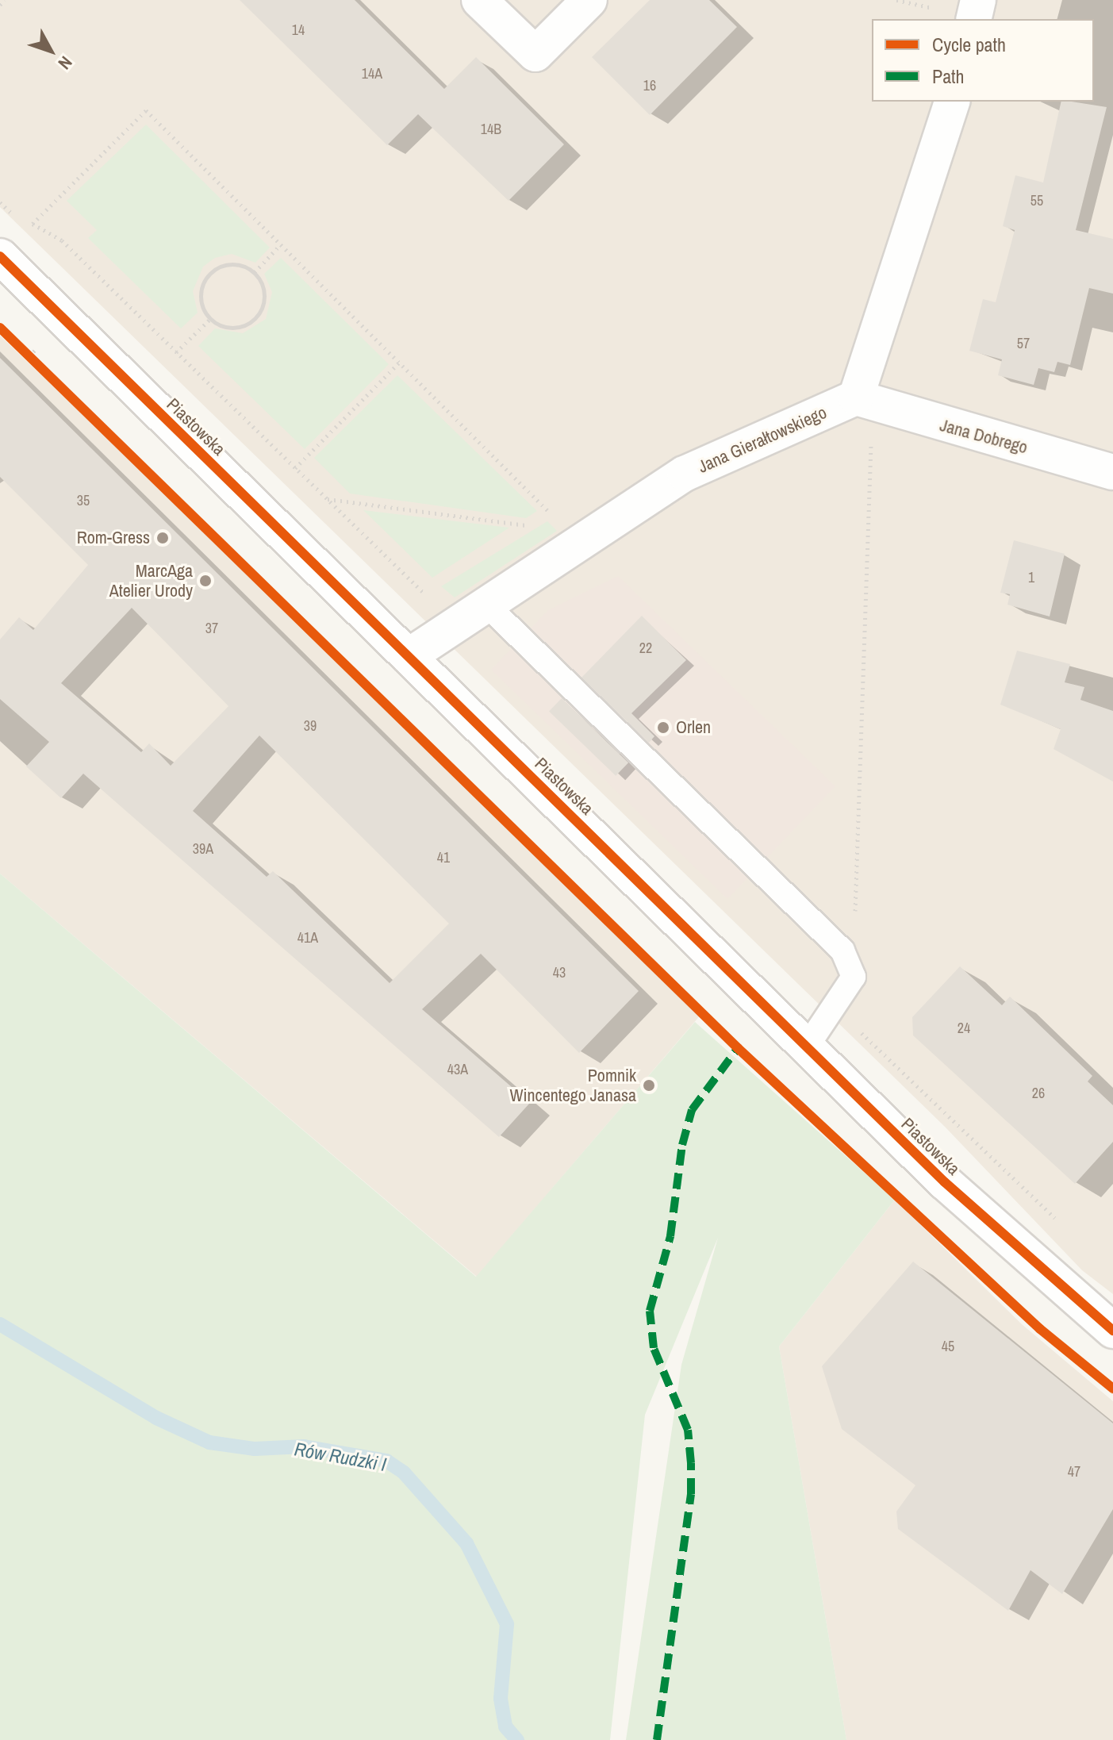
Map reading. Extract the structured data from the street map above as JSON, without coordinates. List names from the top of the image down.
{
  "streets": {
    "street": ["Piastowska", "Jana Dobrego", "Jana Gierałtowskiego"]
  },
  "crossings": [
    ["Piastowska", "Jana Gierałtowskiego"],
    ["Jana Dobrego", "Jana Gierałtowskiego"]
  ],
  "water": ["Rów Rudzki I"],
  "places": [
    "Rom-Gress",
    "MarcAga Atelier Urody",
    "Orlen",
    "Pomnik Wincentego Janasa"
  ],
  "house_numbers": [
    "14",
    "14A",
    "16",
    "14B",
    "55",
    "57",
    "35",
    "1",
    "37",
    "22",
    "39",
    "39A",
    "41",
    "41A",
    "43",
    "24",
    "43A",
    "26",
    "45",
    "47"
  ],
  "legend": ["Cycle path", "Path"],
  "north": "bottom right"
}
